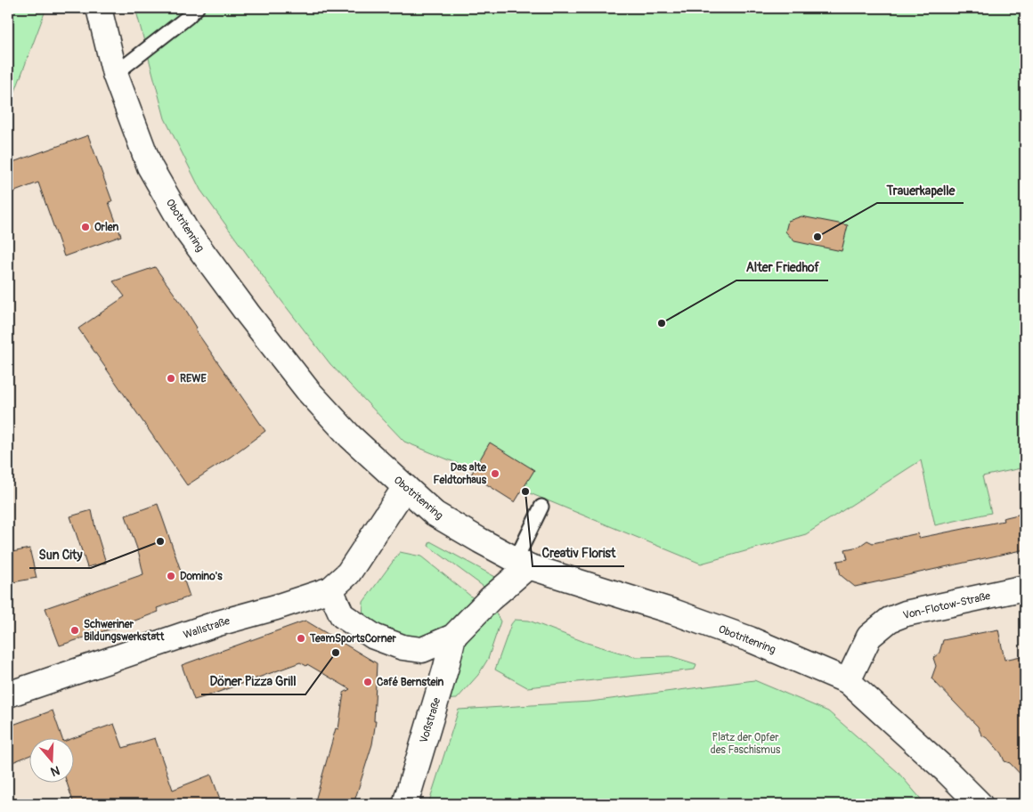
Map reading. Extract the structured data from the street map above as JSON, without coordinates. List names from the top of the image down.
{
  "streets": {
    "street": [
      "Obotritenring",
      "Von-Flotow-Straße",
      "Wallstraße",
      "Voßstraße"
    ]
  },
  "crossings": [
    ["Obotritenring", "Von-Flotow-Straße"],
    ["Obotritenring", "Wallstraße"]
  ],
  "parks": ["Platz der Opfer des Faschismus"],
  "places": [
    "Orlen",
    "Trauerkapelle",
    "Alter Friedhof",
    "REWE",
    "Das alte Feldtorhaus",
    "Creativ Florist",
    "Sun City",
    "Domino's",
    "Schweriner Bildungswerkstatt",
    "TeamSportsCorner",
    "Döner Pizza Grill",
    "Café Bernstein"
  ],
  "north": "bottom"
}
